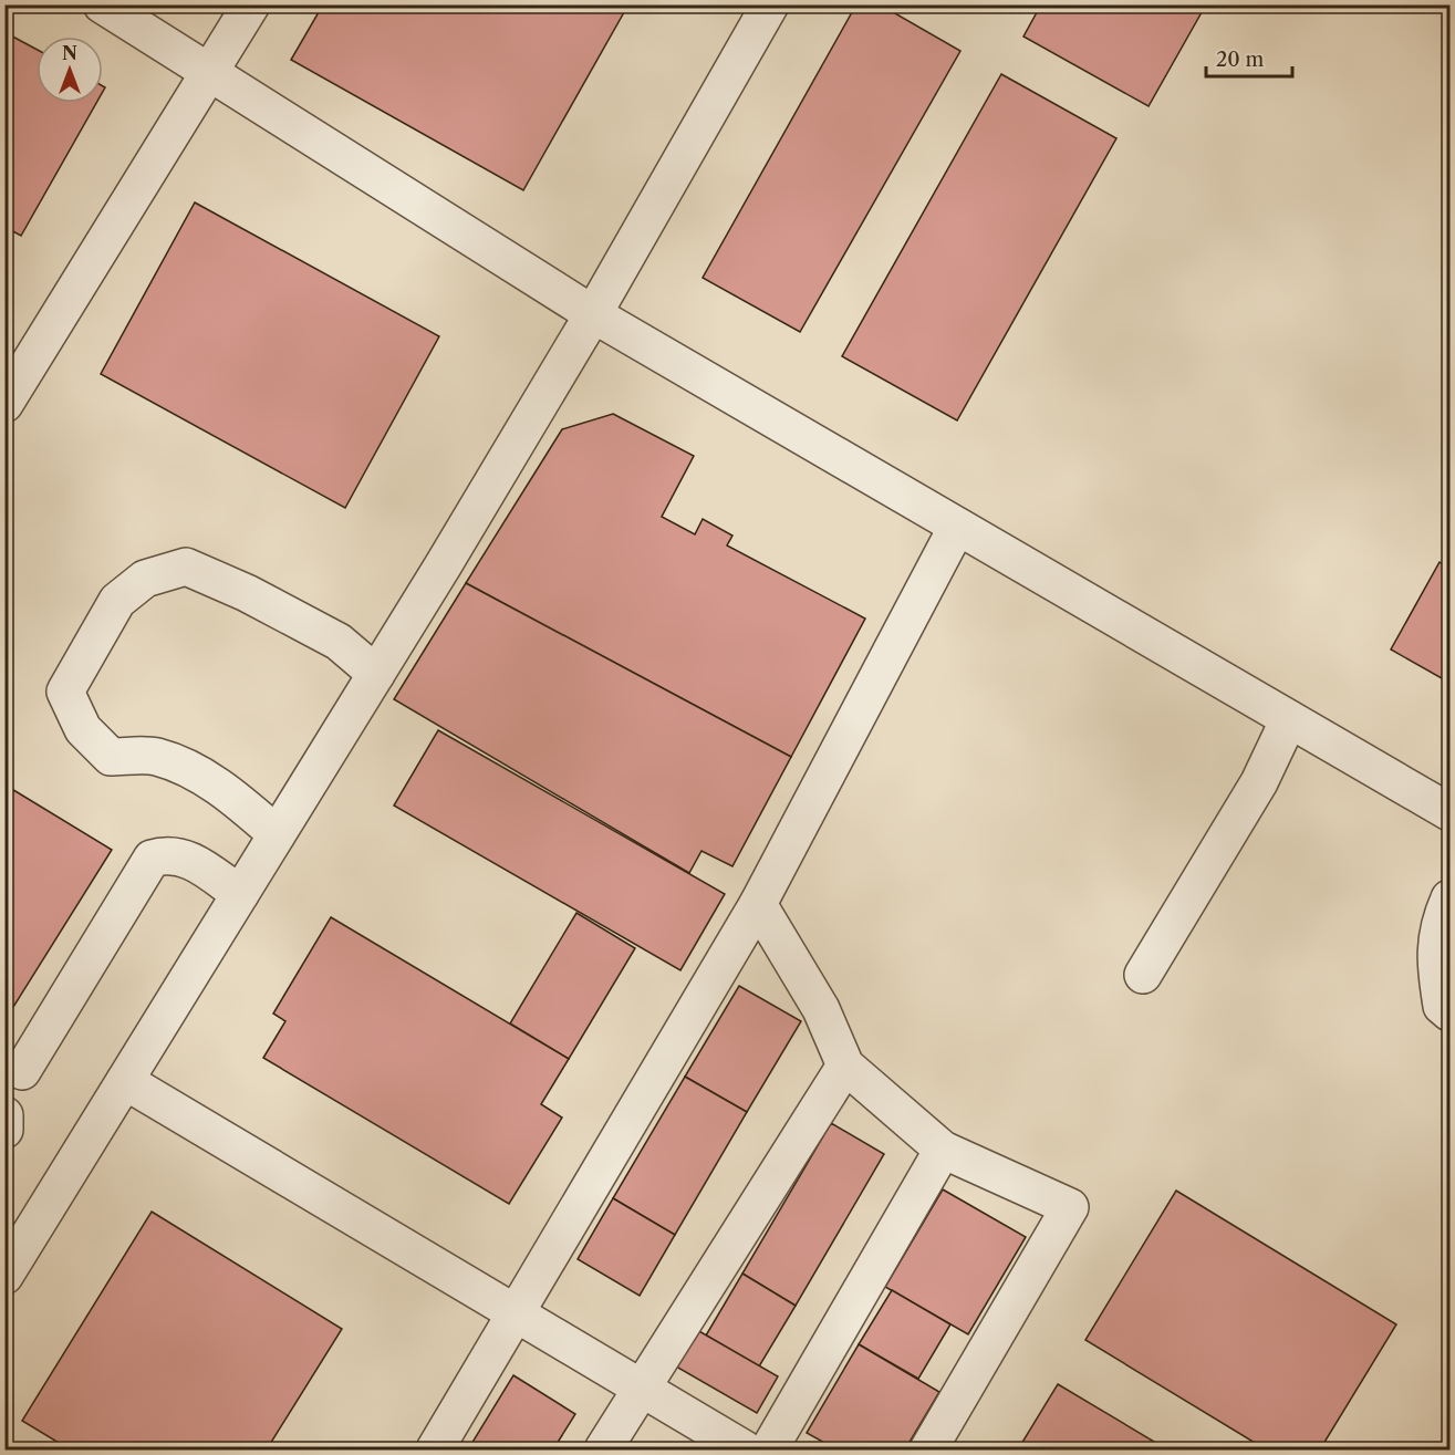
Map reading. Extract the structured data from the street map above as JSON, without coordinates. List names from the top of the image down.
{
  "scale_bar": "20 m",
  "north": "top"
}
